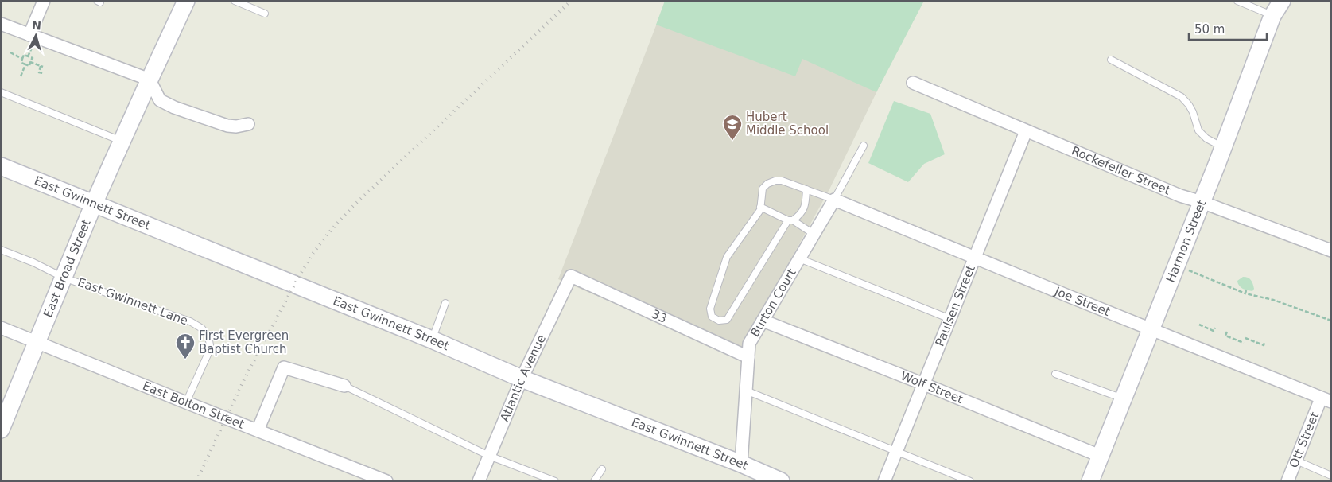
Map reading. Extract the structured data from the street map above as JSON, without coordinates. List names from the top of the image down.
{
  "streets": {
    "main road": ["East Gwinnett Street", "Harmon Street", "East Broad Street"],
    "street": [
      "Rockefeller Street",
      "Joe Street",
      "Burton Court",
      "Paulsen Street",
      "33",
      "Atlantic Avenue",
      "Wolf Street",
      "East Bolton Street",
      "Ott Street"
    ],
    "lane": ["East Gwinnett Lane"]
  },
  "crossings": [
    ["Rockefeller Street", "Harmon Street"],
    ["Rockefeller Street", "Paulsen Street"],
    ["East Gwinnett Street", "East Broad Street"],
    ["East Gwinnett Street", "Burton Court"],
    ["East Gwinnett Street", "Atlantic Avenue"],
    ["Harmon Street", "Joe Street"],
    ["Harmon Street", "Wolf Street"],
    ["East Broad Street", "East Gwinnett Lane"],
    ["East Broad Street", "East Bolton Street"],
    ["East Gwinnett Lane", "East Bolton Street"],
    ["Joe Street", "Burton Court"],
    ["Joe Street", "Paulsen Street"],
    ["Joe Street", "Ott Street"],
    ["Burton Court", "33"],
    ["Burton Court", "Wolf Street"],
    ["Paulsen Street", "Wolf Street"],
    ["33", "Atlantic Avenue"]
  ],
  "places": {
    "school or university": ["Hubert Middle School"],
    "church": ["First Evergreen Baptist Church"]
  },
  "scale_bar": "50 m",
  "north": "top"
}
